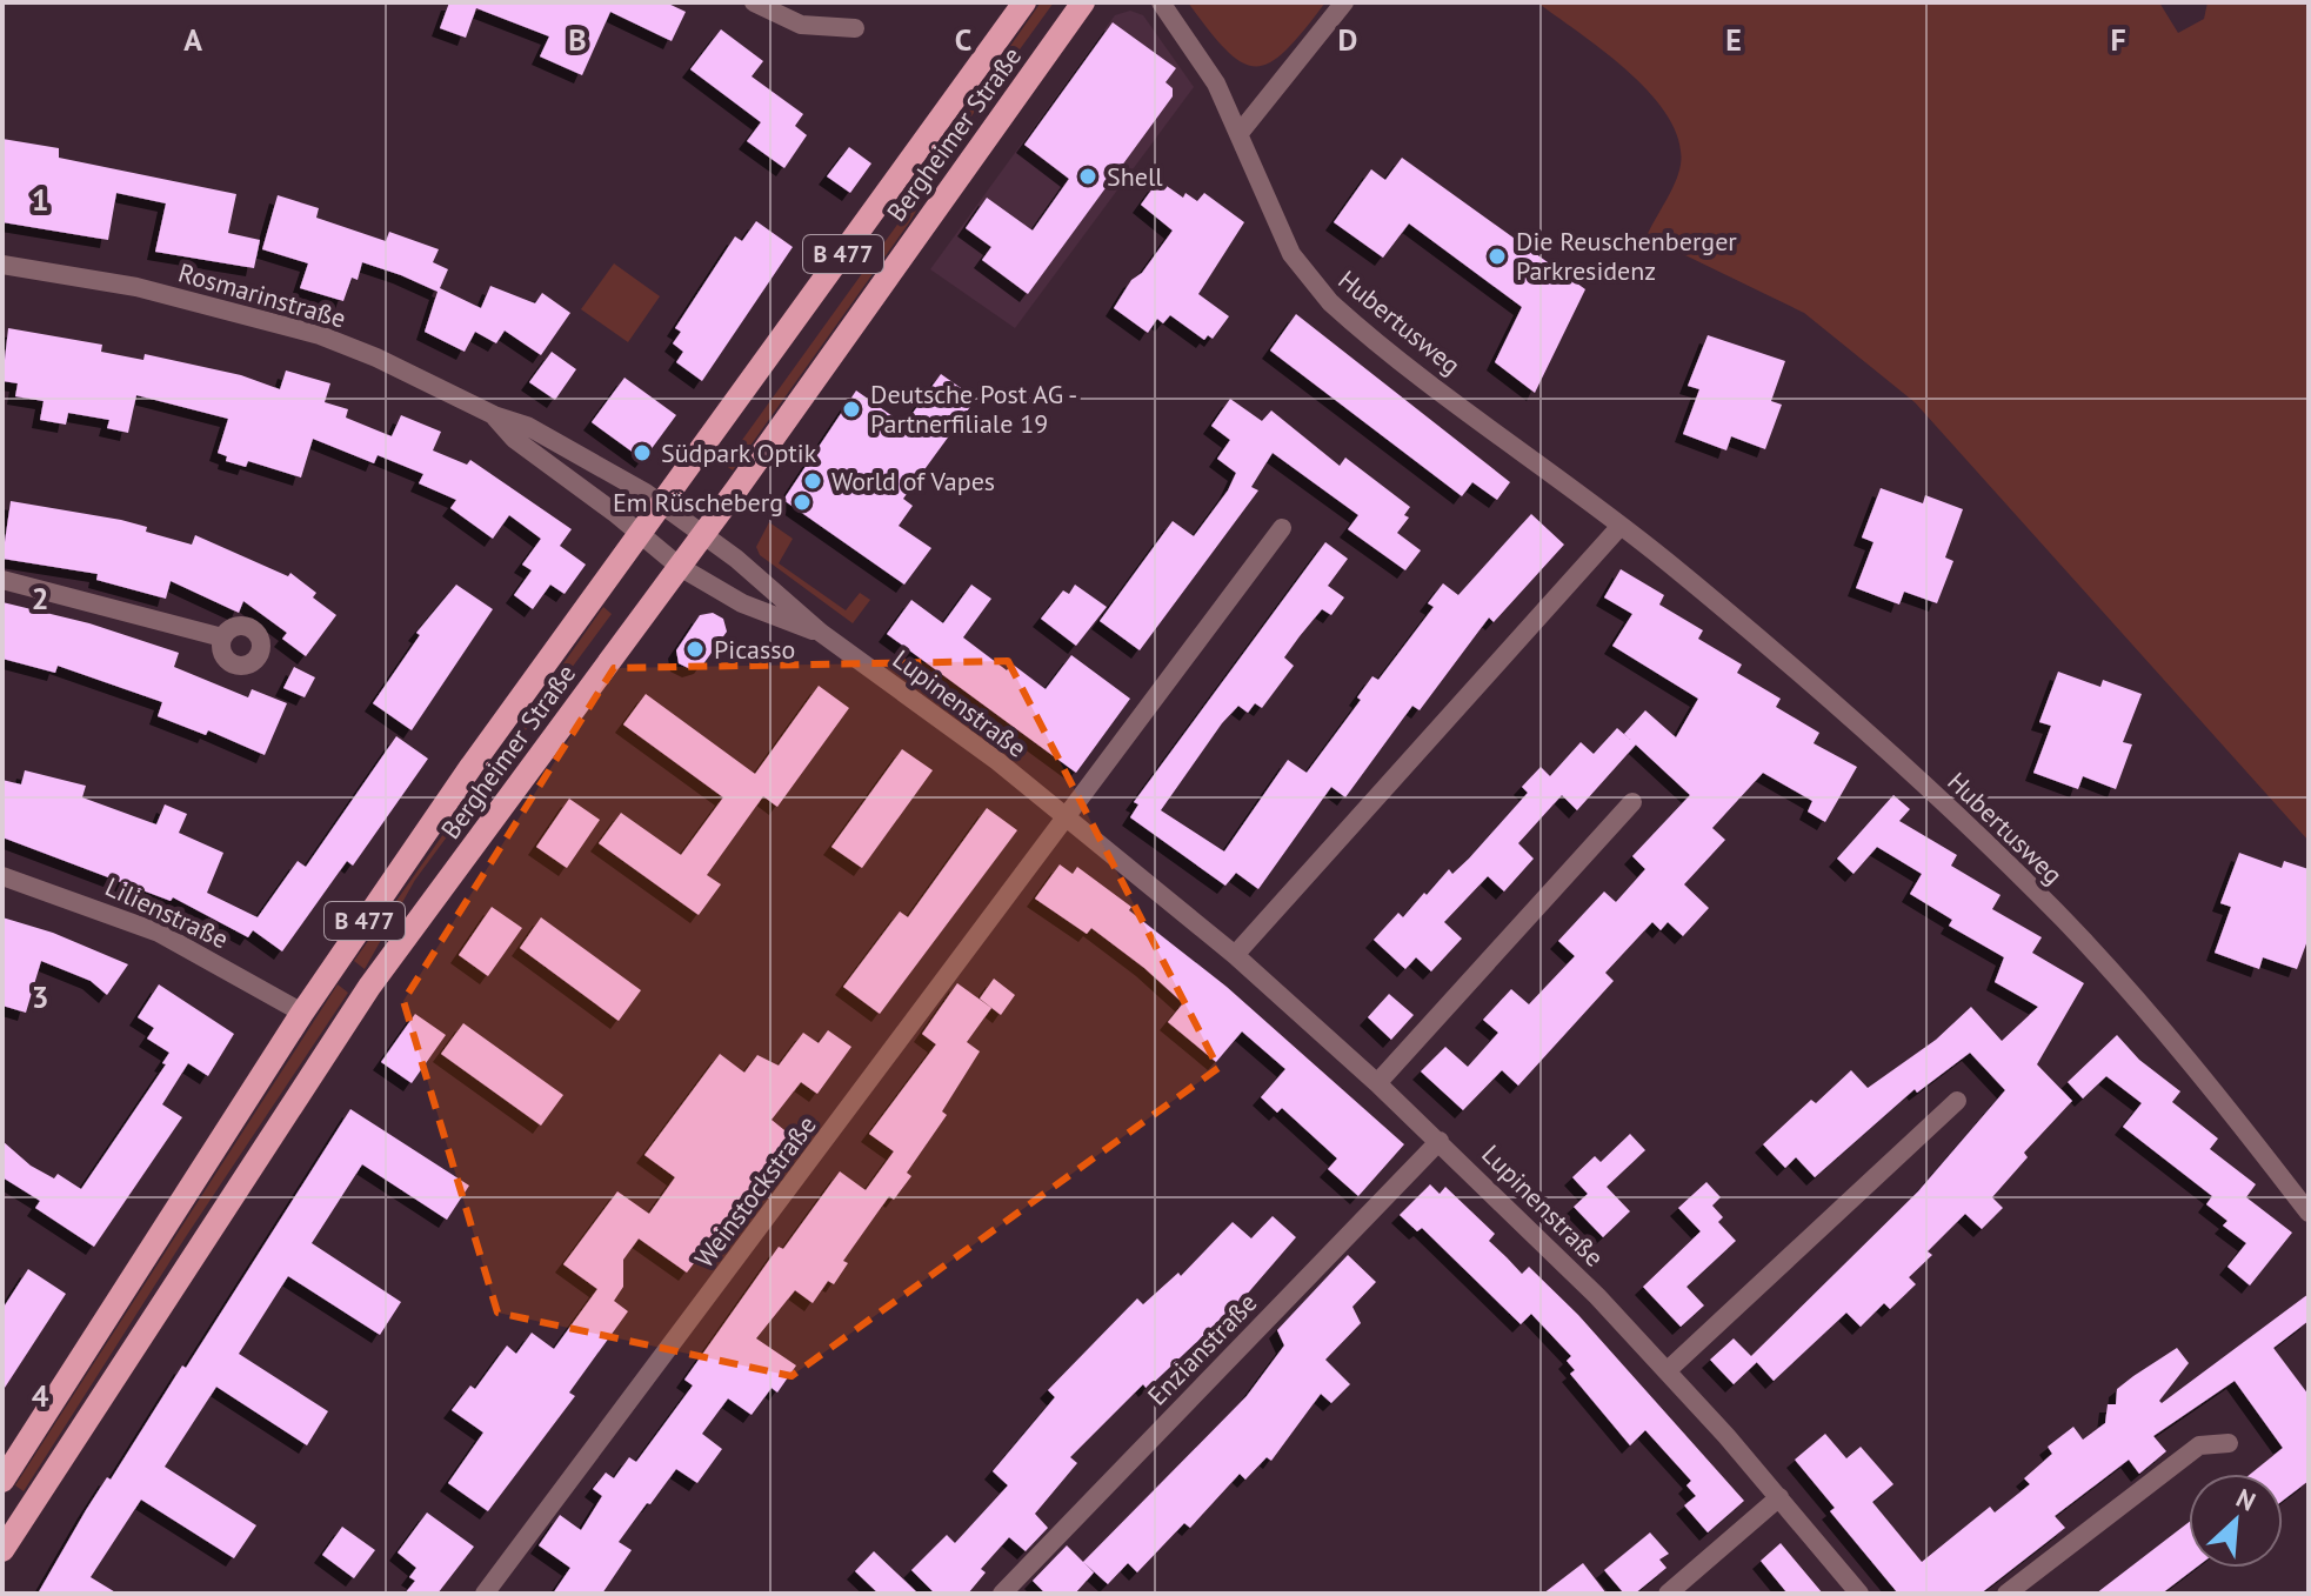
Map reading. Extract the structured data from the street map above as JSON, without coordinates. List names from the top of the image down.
{
  "streets": {
    "main road": ["Bergheimer Straße", "B 477"],
    "street": [
      "Rosmarinstraße",
      "Hubertusweg",
      "Lupinenstraße",
      "Lilienstraße",
      "Weinstockstraße",
      "Enzianstraße"
    ]
  },
  "crossings": [
    ["Bergheimer Straße", "Rosmarinstraße"],
    ["Bergheimer Straße", "Lupinenstraße"],
    ["Bergheimer Straße", "Lilienstraße"],
    ["Rosmarinstraße", "Lupinenstraße"],
    ["Lupinenstraße", "Weinstockstraße"],
    ["Lupinenstraße", "Enzianstraße"]
  ],
  "places": [
    "Shell",
    "Die Reuschenberger Parkresidenz",
    "Deutsche Post AG - Partnerfiliale 19",
    "Südpark Optik",
    "World of Vapes",
    "Em Rüscheberg",
    "Picasso"
  ],
  "north": "top right",
  "grid": {
    "columns": [
      "A",
      "B",
      "C",
      "D",
      "E",
      "F"
    ],
    "rows": [
      "1",
      "2",
      "3",
      "4"
    ]
  }
}
